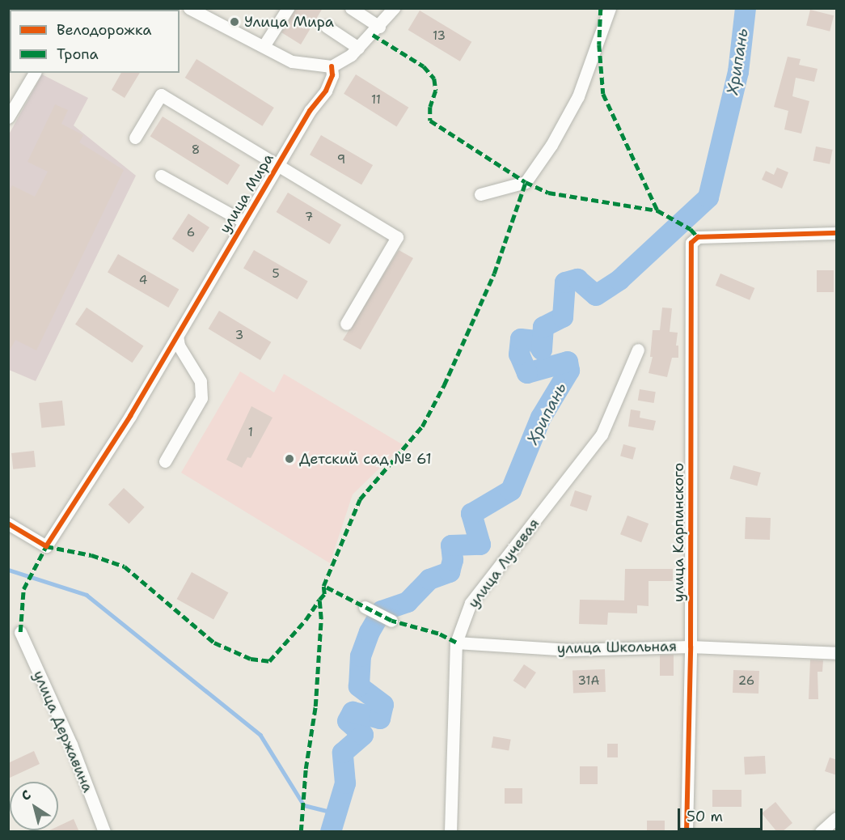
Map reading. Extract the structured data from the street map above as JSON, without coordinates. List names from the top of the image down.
{
  "streets": {
    "street": [
      "улица Мира",
      "улица Карпинского",
      "улица Лучевая",
      "улица Школьная",
      "улица Державина"
    ]
  },
  "crossings": [
    ["улица Карпинского", "улица Школьная"],
    ["улица Лучевая", "улица Школьная"]
  ],
  "water": ["Хрипань"],
  "places": ["Улица Мира", "Детский сад № 61"],
  "house_numbers": [
    "13",
    "11",
    "8",
    "9",
    "7",
    "6",
    "5",
    "4",
    "3",
    "1",
    "31А",
    "26"
  ],
  "legend": ["Велодорожка", "Тропа"],
  "scale_bar": "50 m",
  "north": "top left"
}
